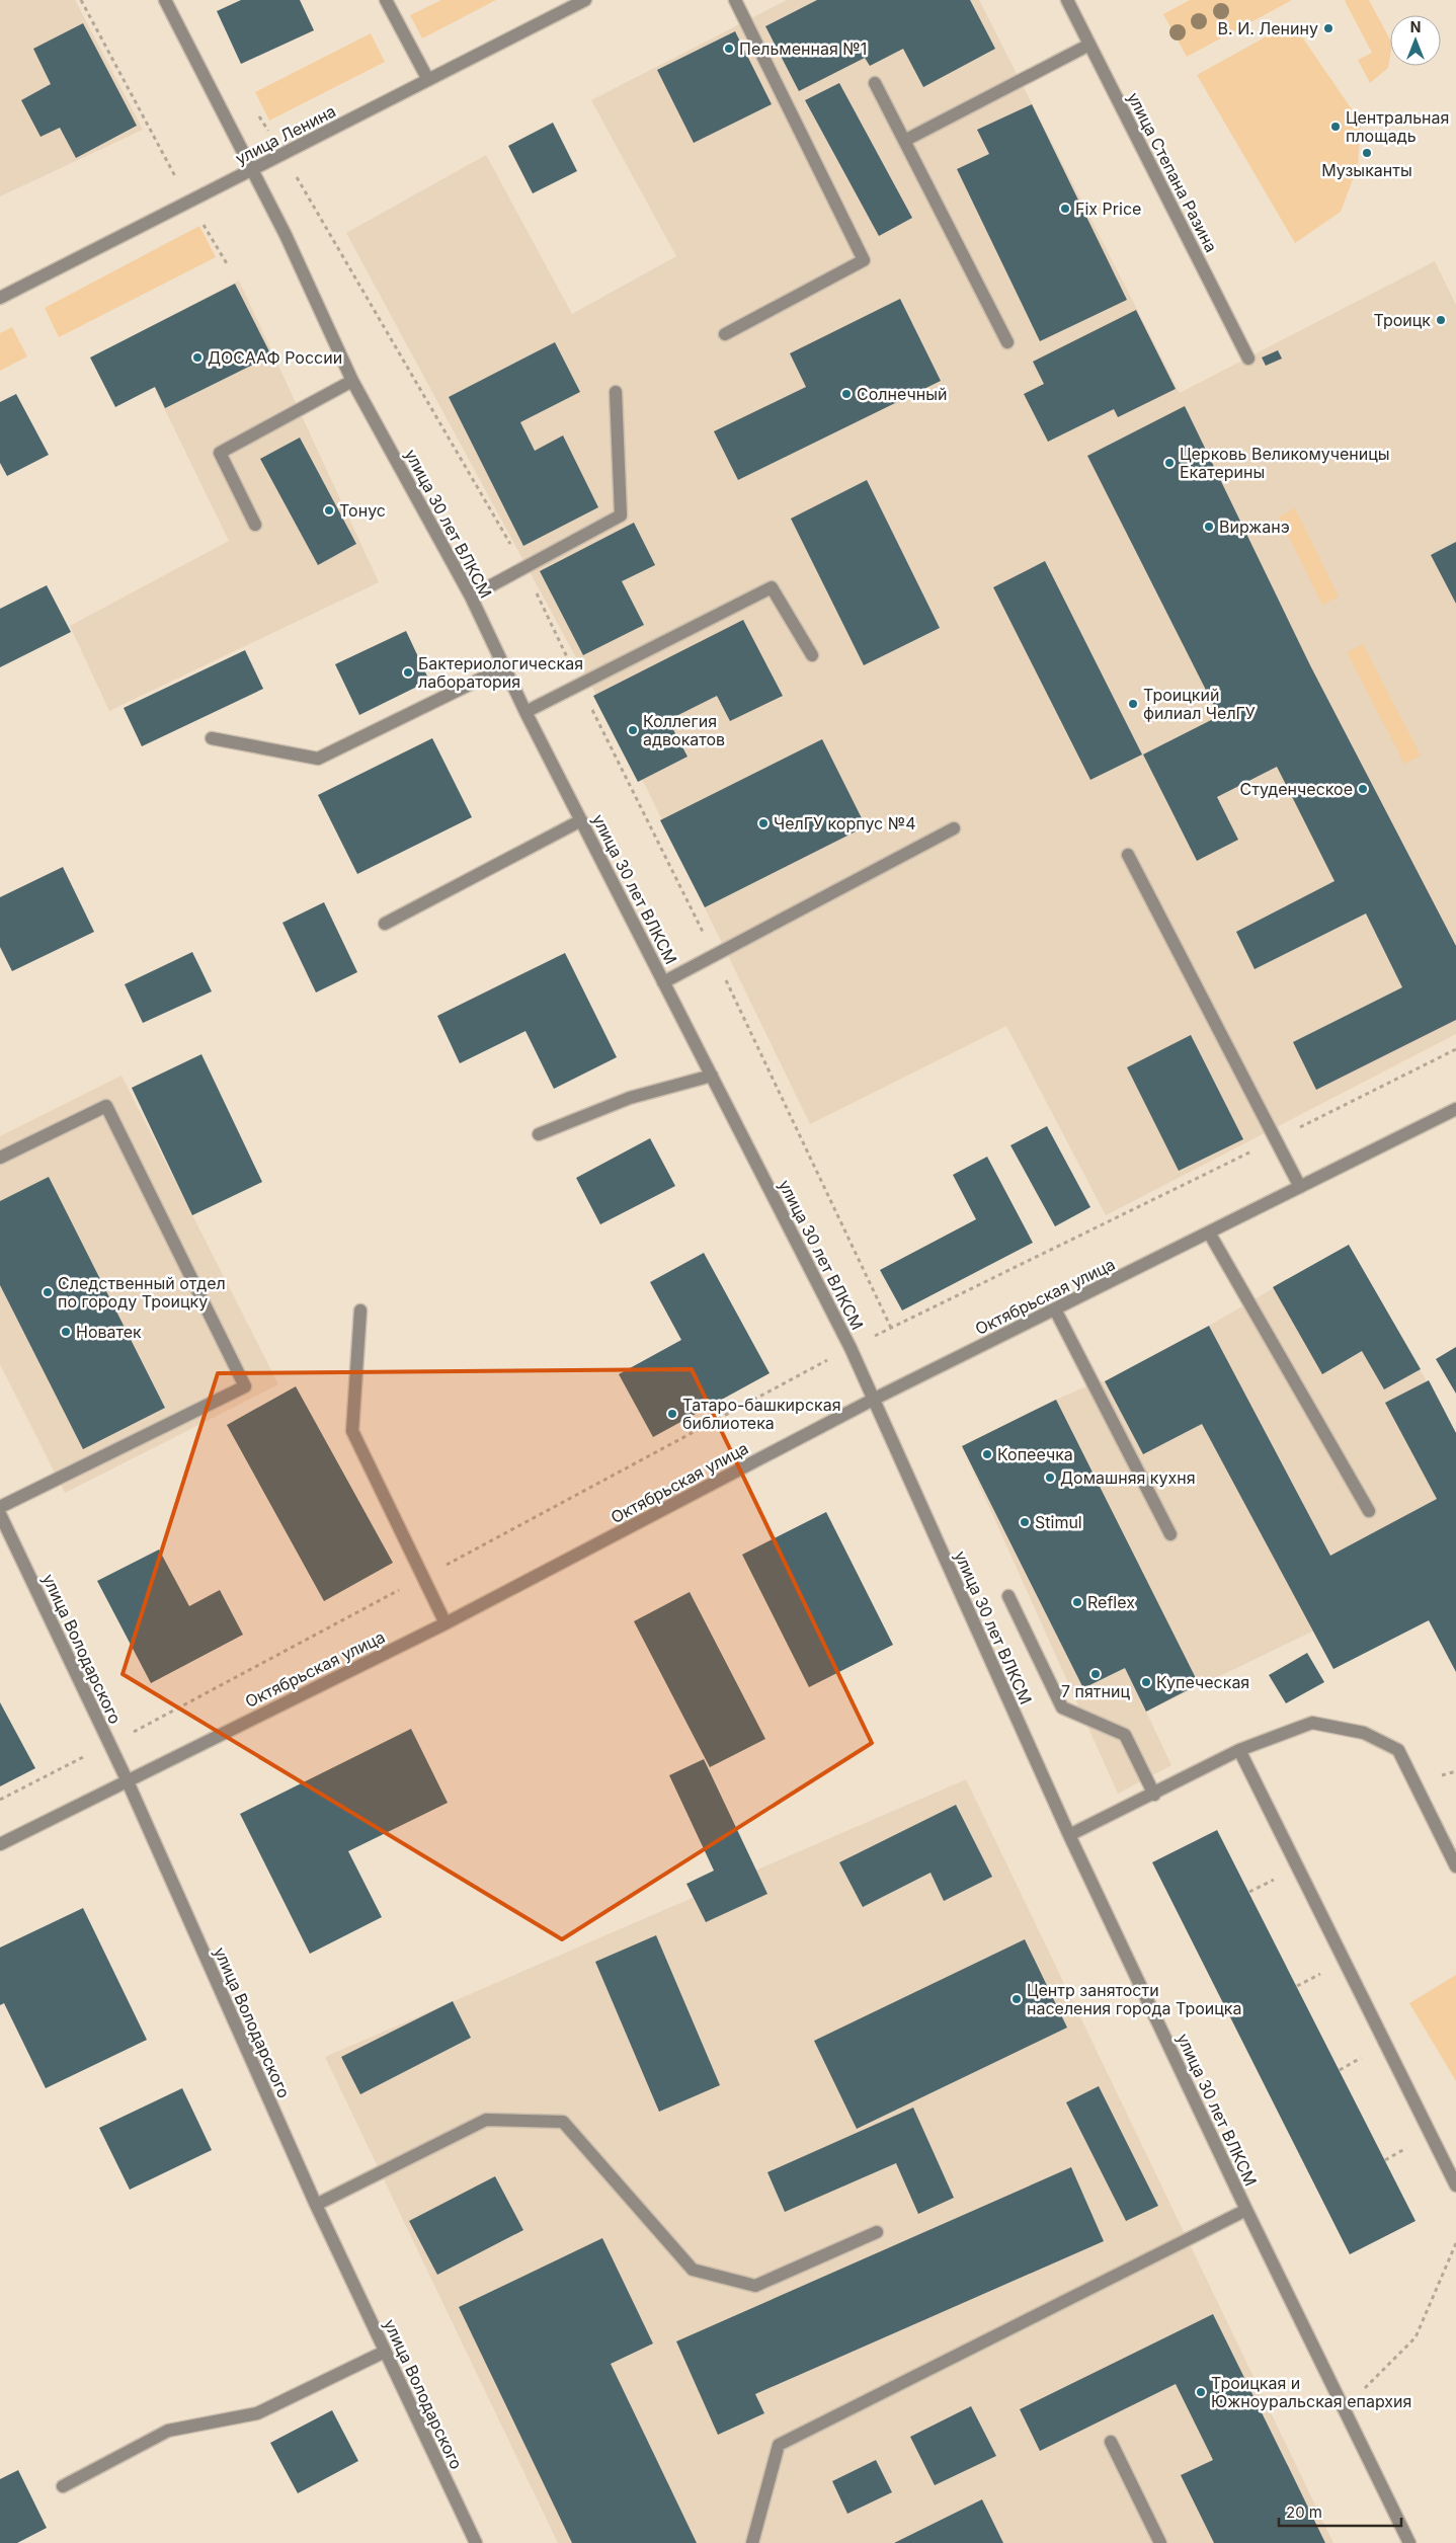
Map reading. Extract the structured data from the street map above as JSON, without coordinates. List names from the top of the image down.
{
  "streets": {
    "street": [
      "улица Ленина",
      "улица Степана Разина",
      "улица 30 лет ВЛКСМ",
      "Октябрьская улица",
      "улица Володарского"
    ]
  },
  "crossings": [
    ["улица Ленина", "улица 30 лет ВЛКСМ"],
    ["улица 30 лет ВЛКСМ", "Октябрьская улица"],
    ["Октябрьская улица", "улица Володарского"]
  ],
  "places": [
    "В. И. Ленину",
    "Пельменная №1",
    "Центральная площадь",
    "Музыканты",
    "Fix Price",
    "Троицк",
    "ДОСААФ России",
    "Солнечный",
    "Церковь Великомученицы Екатерины",
    "Тонус",
    "Виржанэ",
    "Бактериологическая лаборатория",
    "Троицкий филиал ЧелГУ",
    "Коллегия адвокатов",
    "Студенческое",
    "ЧелГУ корпус №4",
    "Следственный отдел по городу Троицку",
    "Новатек",
    "Татаро-башкирская библиотека",
    "Копеечка",
    "Домашняя кухня",
    "Stimul",
    "Reflex",
    "7 пятниц",
    "Купеческая",
    "Центр занятости населения города Троицка",
    "Троицкая и Южноуральская епархия"
  ],
  "scale_bar": "20 m",
  "north": "top"
}
